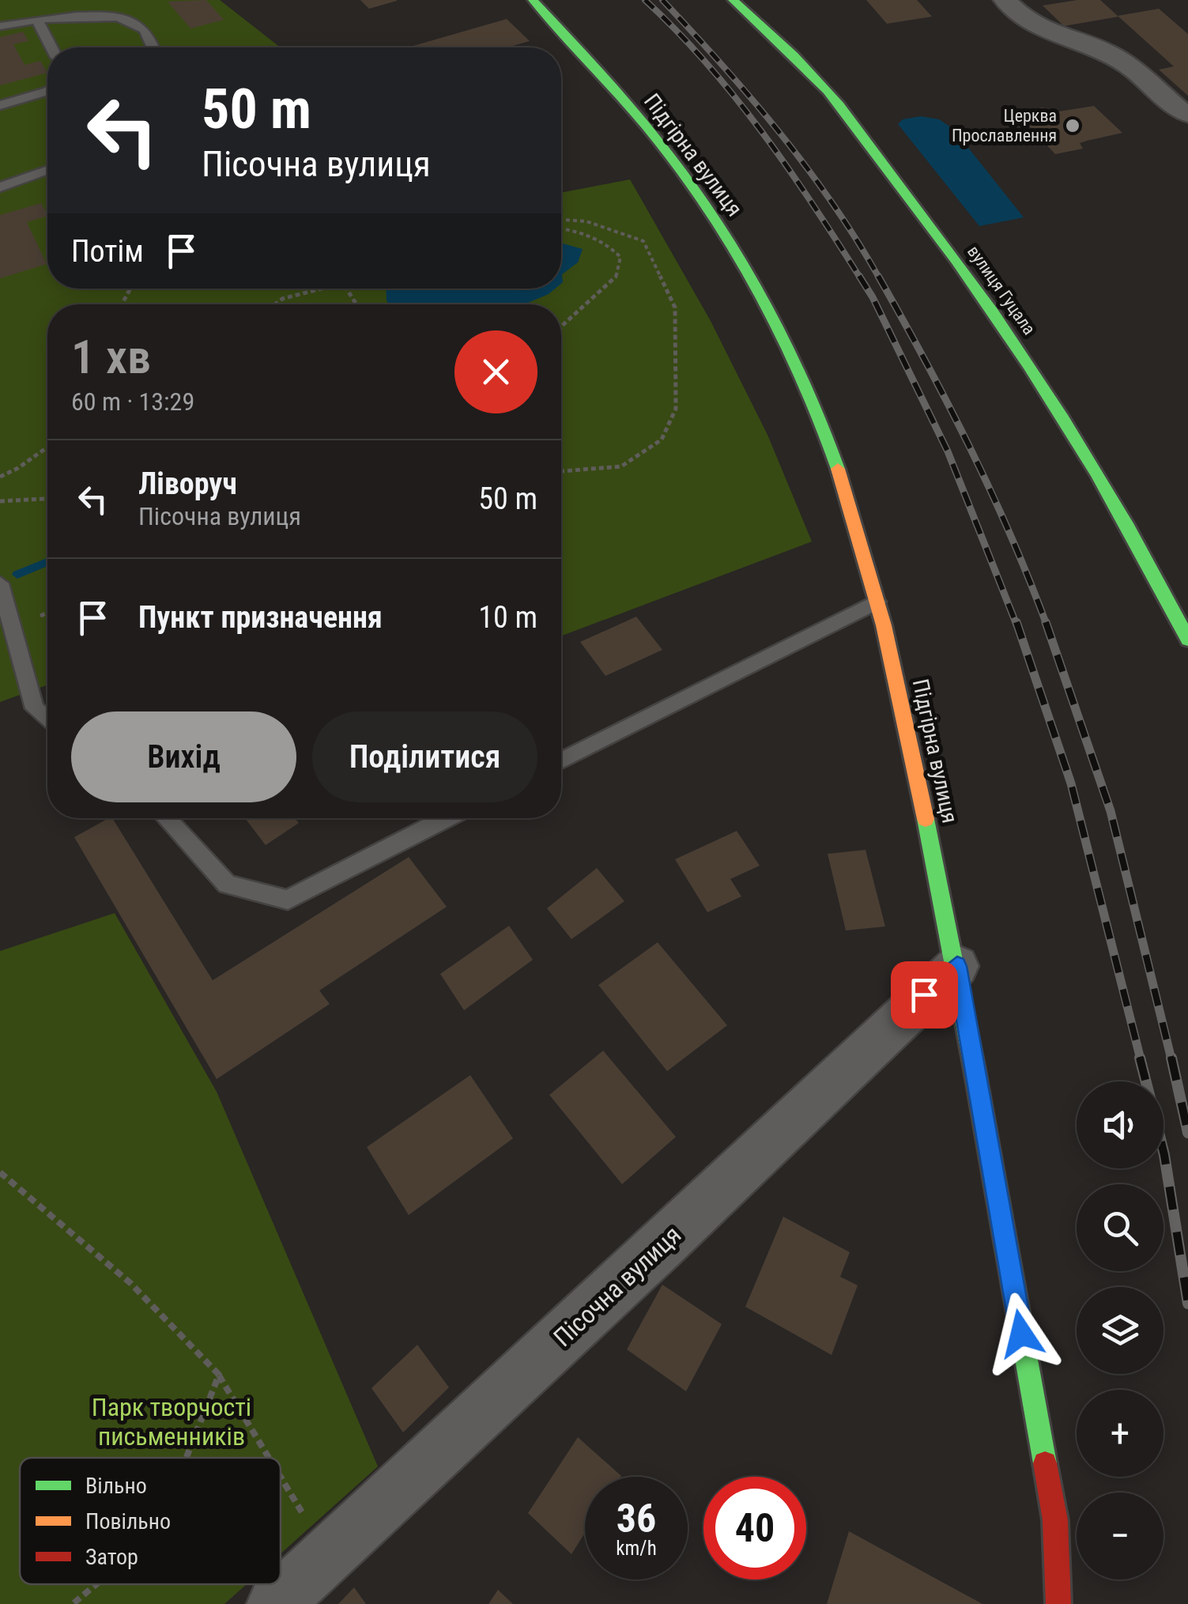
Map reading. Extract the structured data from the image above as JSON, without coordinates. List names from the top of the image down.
{
  "streets": {
    "street": ["Підгірна вулиця", "вулиця Гуцала", "Пісочна вулиця"]
  },
  "crossings": [
    ["Підгірна вулиця", "Пісочна вулиця"]
  ],
  "parks": ["Парк творчості письменників"],
  "places": ["Церква Прославлення"],
  "legend": ["Вільно", "Повільно", "Затор"],
  "page": {
    "turn": ["50 m", "Пісочна вулиця"],
    "then": "Потім",
    "heading": ["1 хв", "60 m · 13:29"],
    "list": [
      {
        "name": "Ліворуч",
        "note": "Пісочна вулиця",
        "value": "50 m"
      },
      {
        "name": "Пункт призначення",
        "value": "10 m"
      }
    ],
    "buttons": ["Вихід", "Поділитися"],
    "map_buttons": ["+", "−"],
    "speed": "36 km/h",
    "limit": "40"
  }
}
